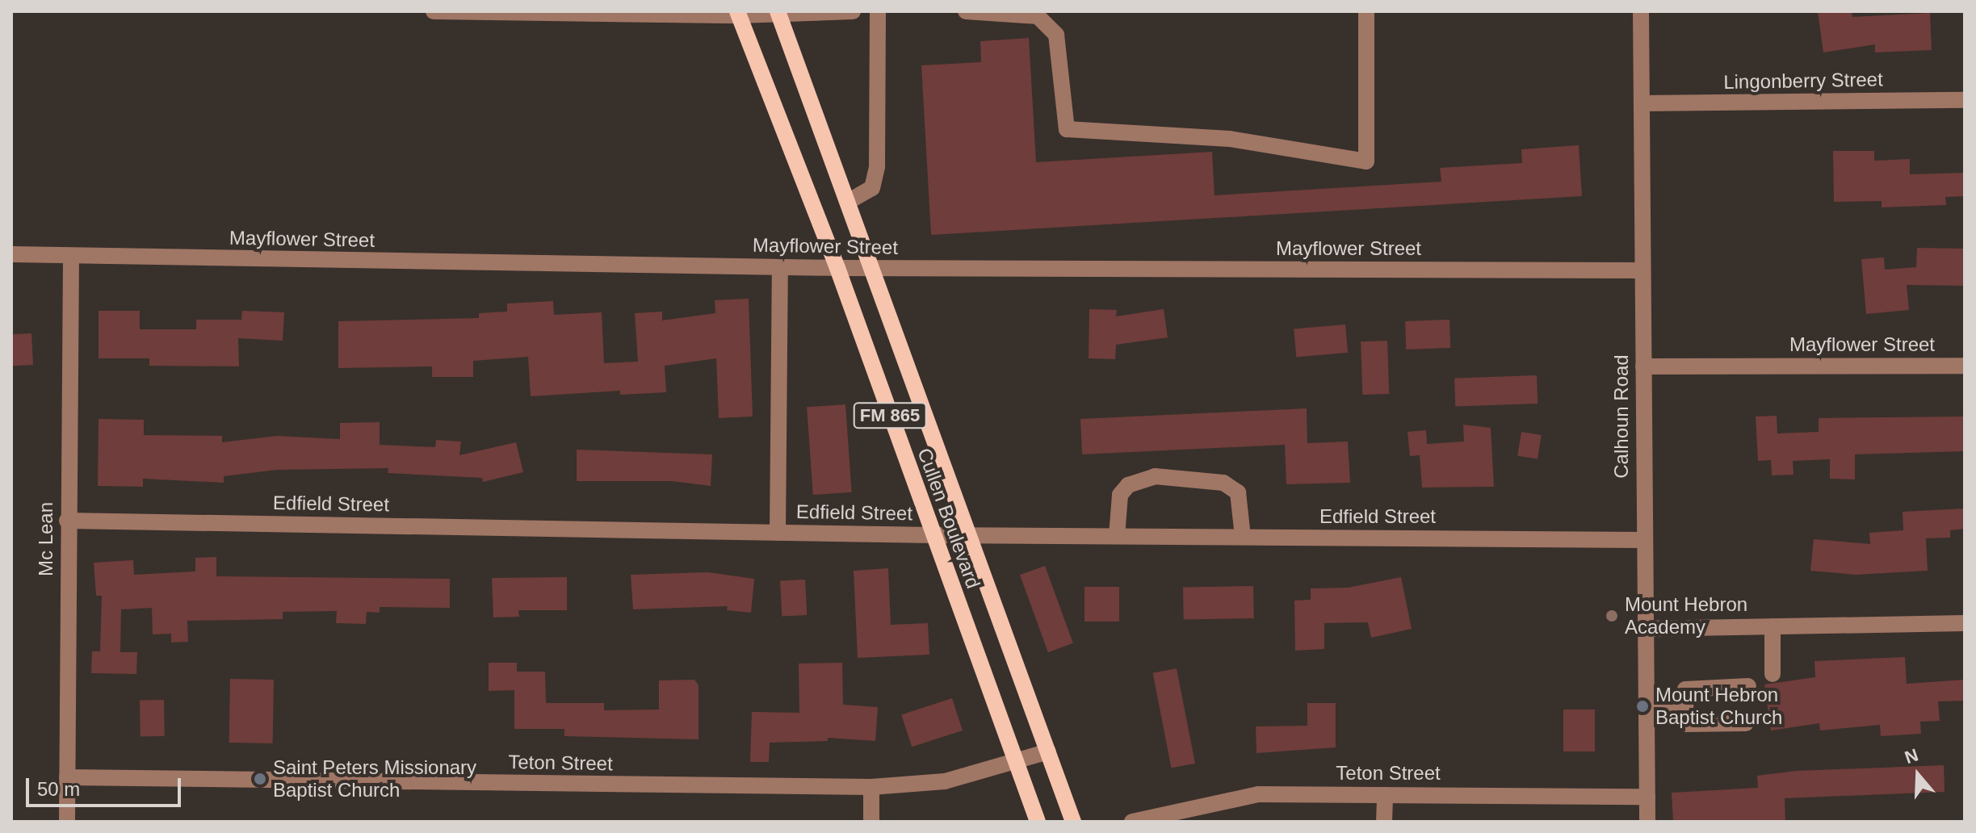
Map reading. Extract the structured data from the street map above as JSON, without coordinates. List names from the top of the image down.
{
  "streets": {
    "main road": ["FM 865", "Cullen Boulevard"],
    "street": [
      "Lingonberry Street",
      "Mayflower Street",
      "Calhoun Road",
      "Edfield Street",
      "Mc Lean",
      "Teton Street"
    ]
  },
  "crossings": [
    ["Lingonberry Street", "Calhoun Road"],
    ["Mayflower Street", "Calhoun Road"],
    ["Mayflower Street", "Cullen Boulevard"],
    ["Mayflower Street", "Mc Lean"],
    ["Calhoun Road", "Edfield Street"],
    ["Calhoun Road", "Teton Street"],
    ["Edfield Street", "Cullen Boulevard"],
    ["Edfield Street", "Mc Lean"],
    ["Cullen Boulevard", "Teton Street"],
    ["Mc Lean", "Teton Street"]
  ],
  "places": ["Mount Hebron Academy", "Mount Hebron Baptist Church", "Saint Peters Missionary Baptist Church"],
  "scale_bar": "50 m",
  "north": "top"
}
